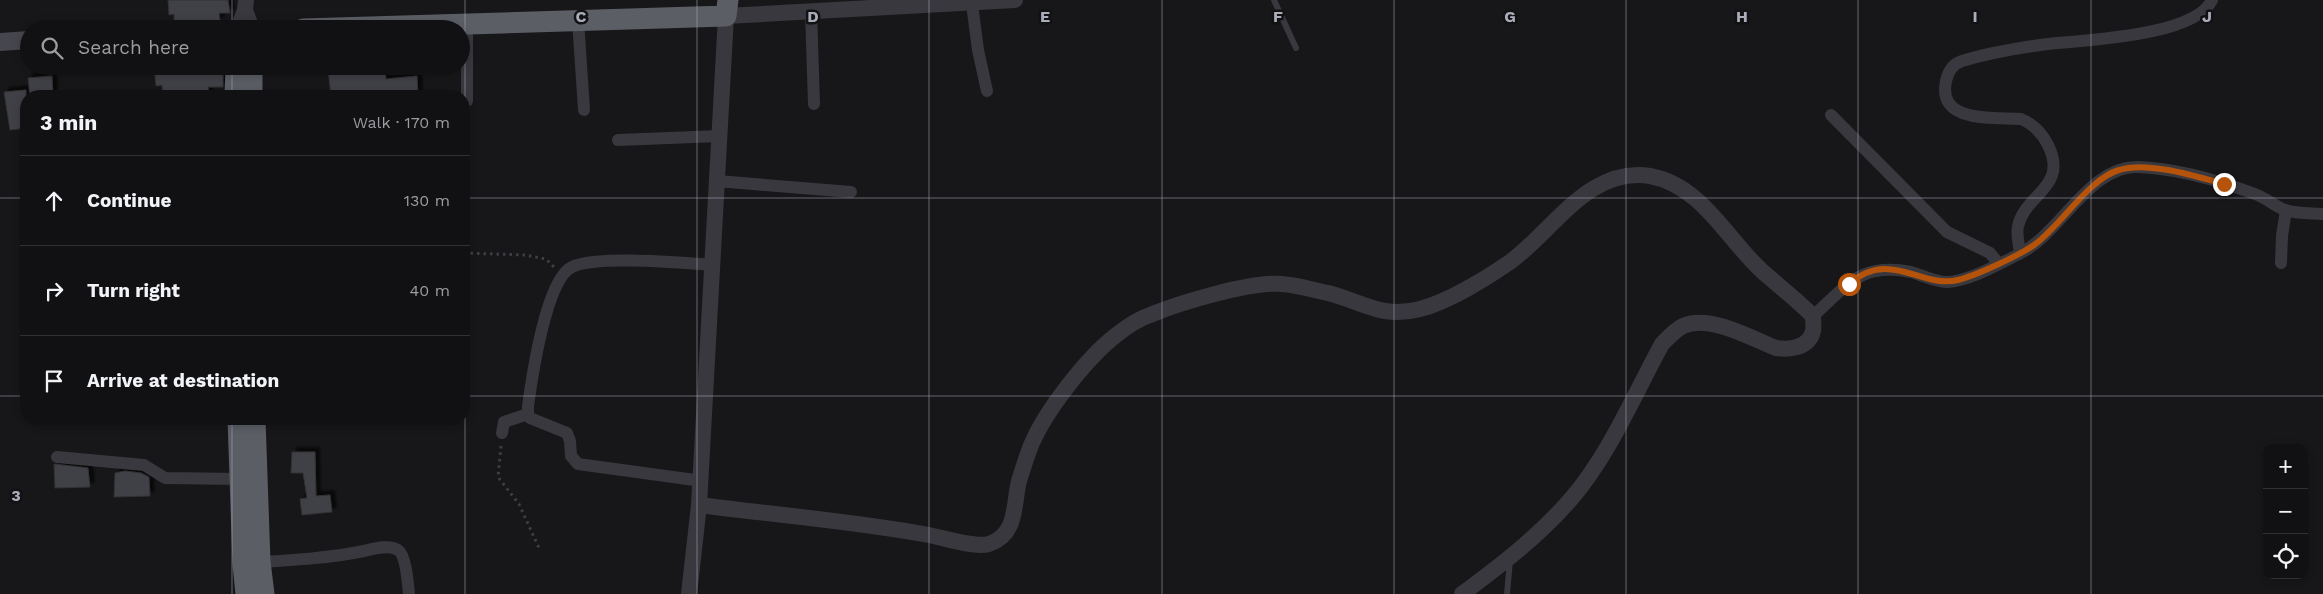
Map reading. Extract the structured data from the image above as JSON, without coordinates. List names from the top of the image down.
{
  "page": {
    "search": "Search here",
    "heading": ["3 min", "Walk · 170 m"],
    "list": [
      ["Continue", "130 m"],
      ["Turn right", "40 m"],
      "Arrive at destination"
    ],
    "map_buttons": ["+", "−"]
  },
  "grid": {
    "columns": [
      "C",
      "D",
      "E",
      "F",
      "G",
      "H",
      "I",
      "J"
    ],
    "rows": ["3"]
  }
}
